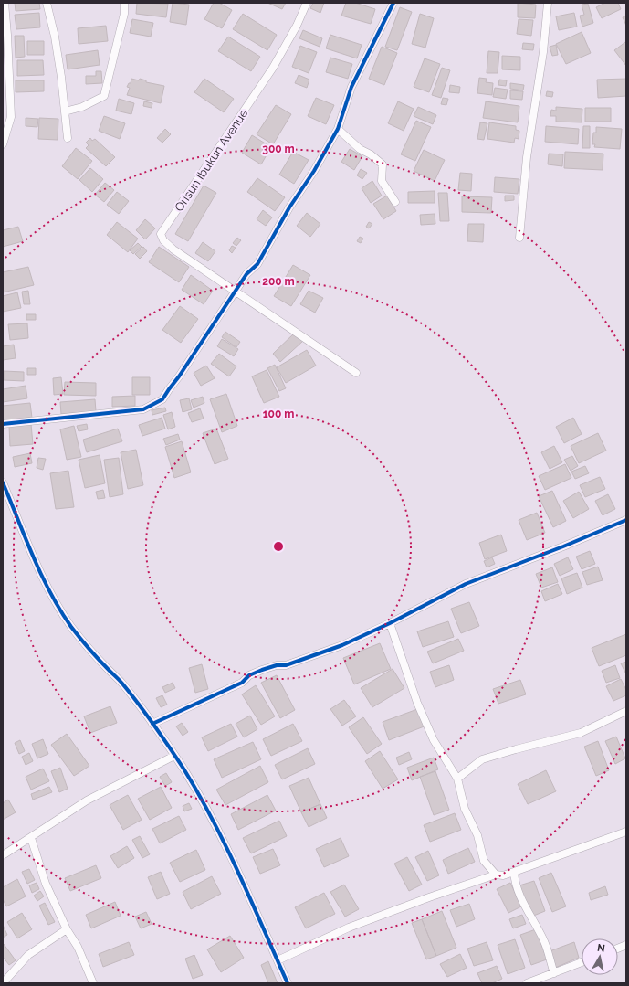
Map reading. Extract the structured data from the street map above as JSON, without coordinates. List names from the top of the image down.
{
  "streets": {
    "street": ["Orisun Ibukun Avenue"]
  },
  "north": "top",
  "rings": ["300 m", "200 m", "100 m"]
}
